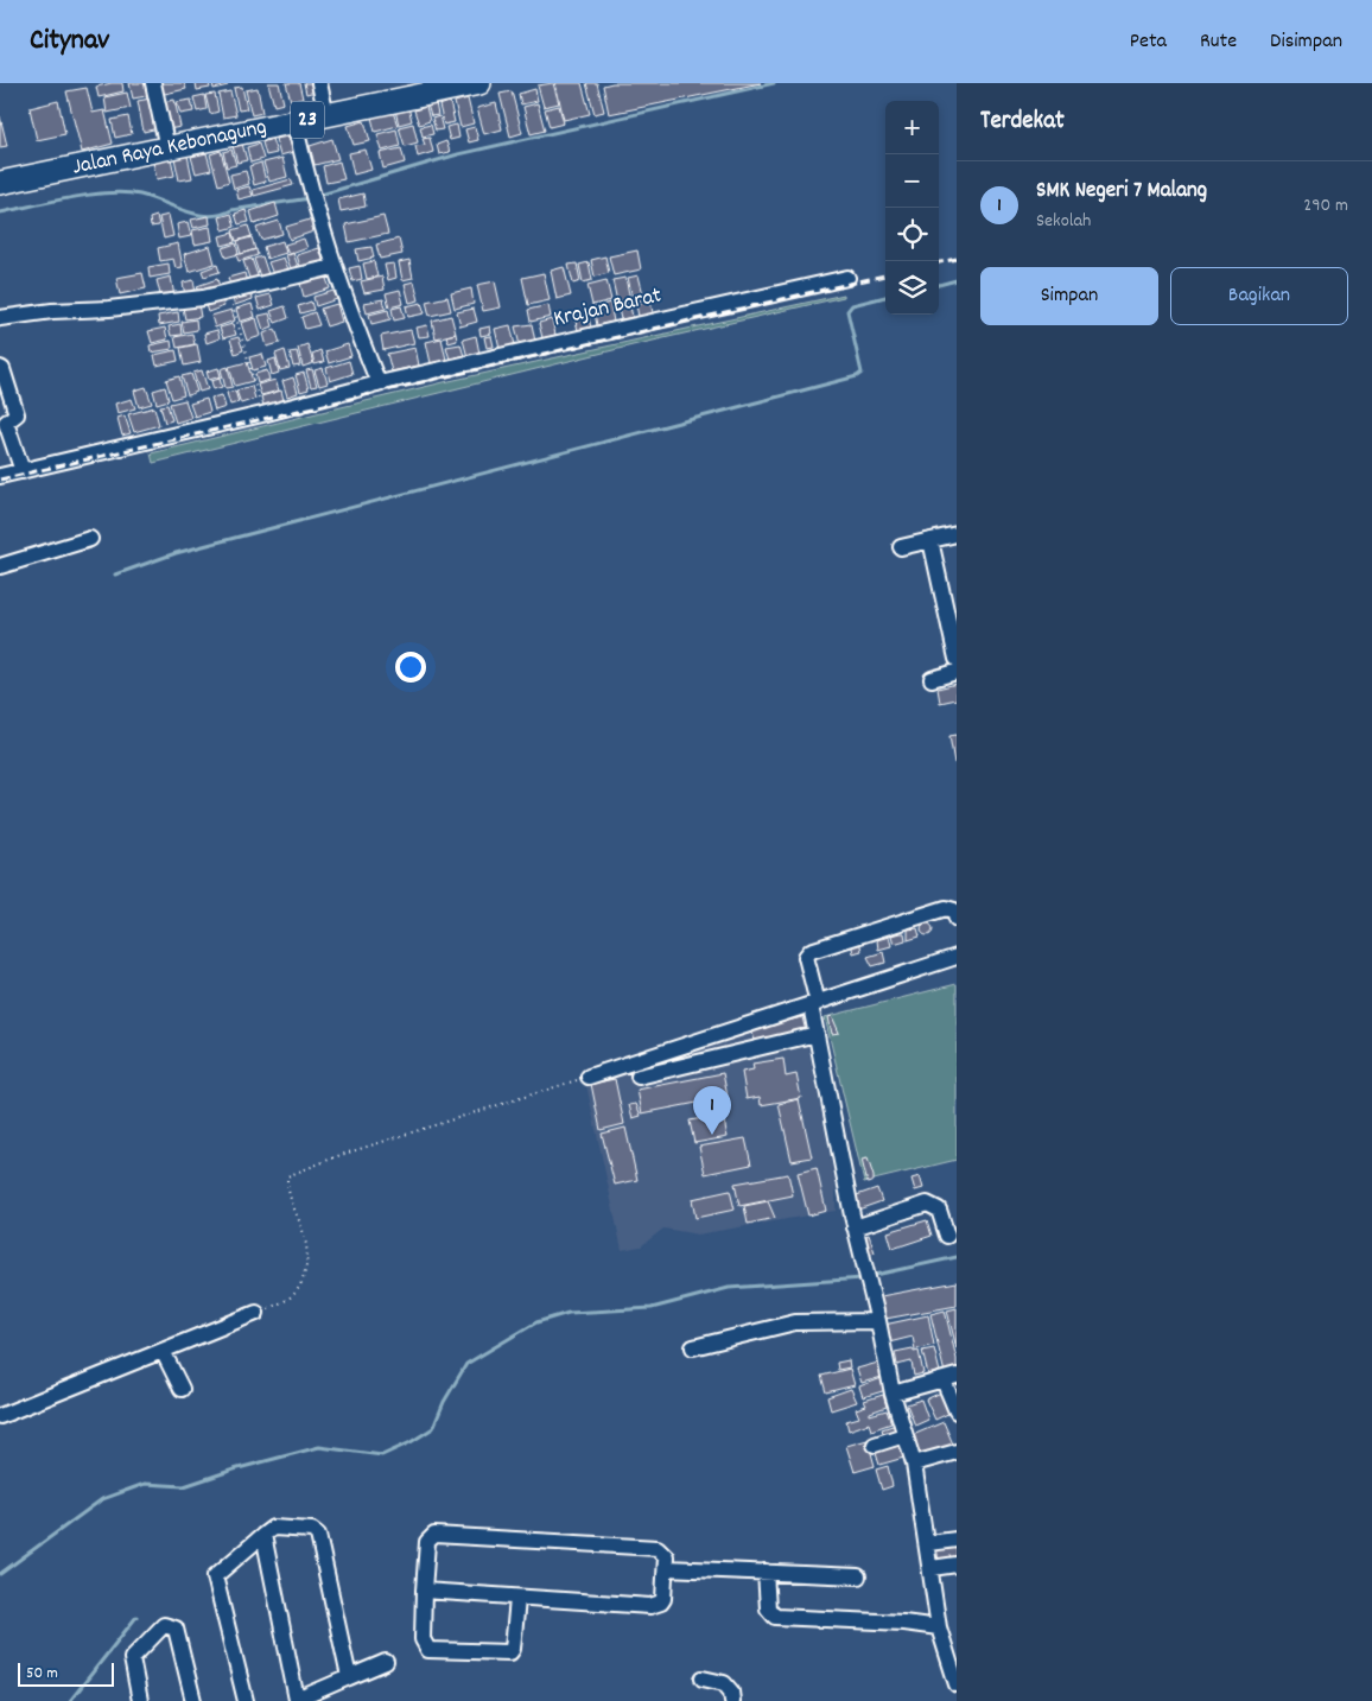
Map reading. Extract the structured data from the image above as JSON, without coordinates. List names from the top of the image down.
{
  "streets": {
    "highway": ["23", "Jalan Raya Kebonagung"],
    "street": ["Krajan Barat"]
  },
  "scale_bar": "50 m",
  "page": {
    "header": "Citynav",
    "nav": ["Peta", "Rute", "Disimpan"],
    "heading": "Terdekat",
    "map_buttons": ["+", "−"],
    "list": [
      {
        "mark": "1",
        "name": "SMK Negeri 7 Malang",
        "note": "Sekolah",
        "value": "290 m"
      }
    ],
    "buttons": ["Simpan", "Bagikan"],
    "pins": "1",
    "scale": "50 m"
  }
}
